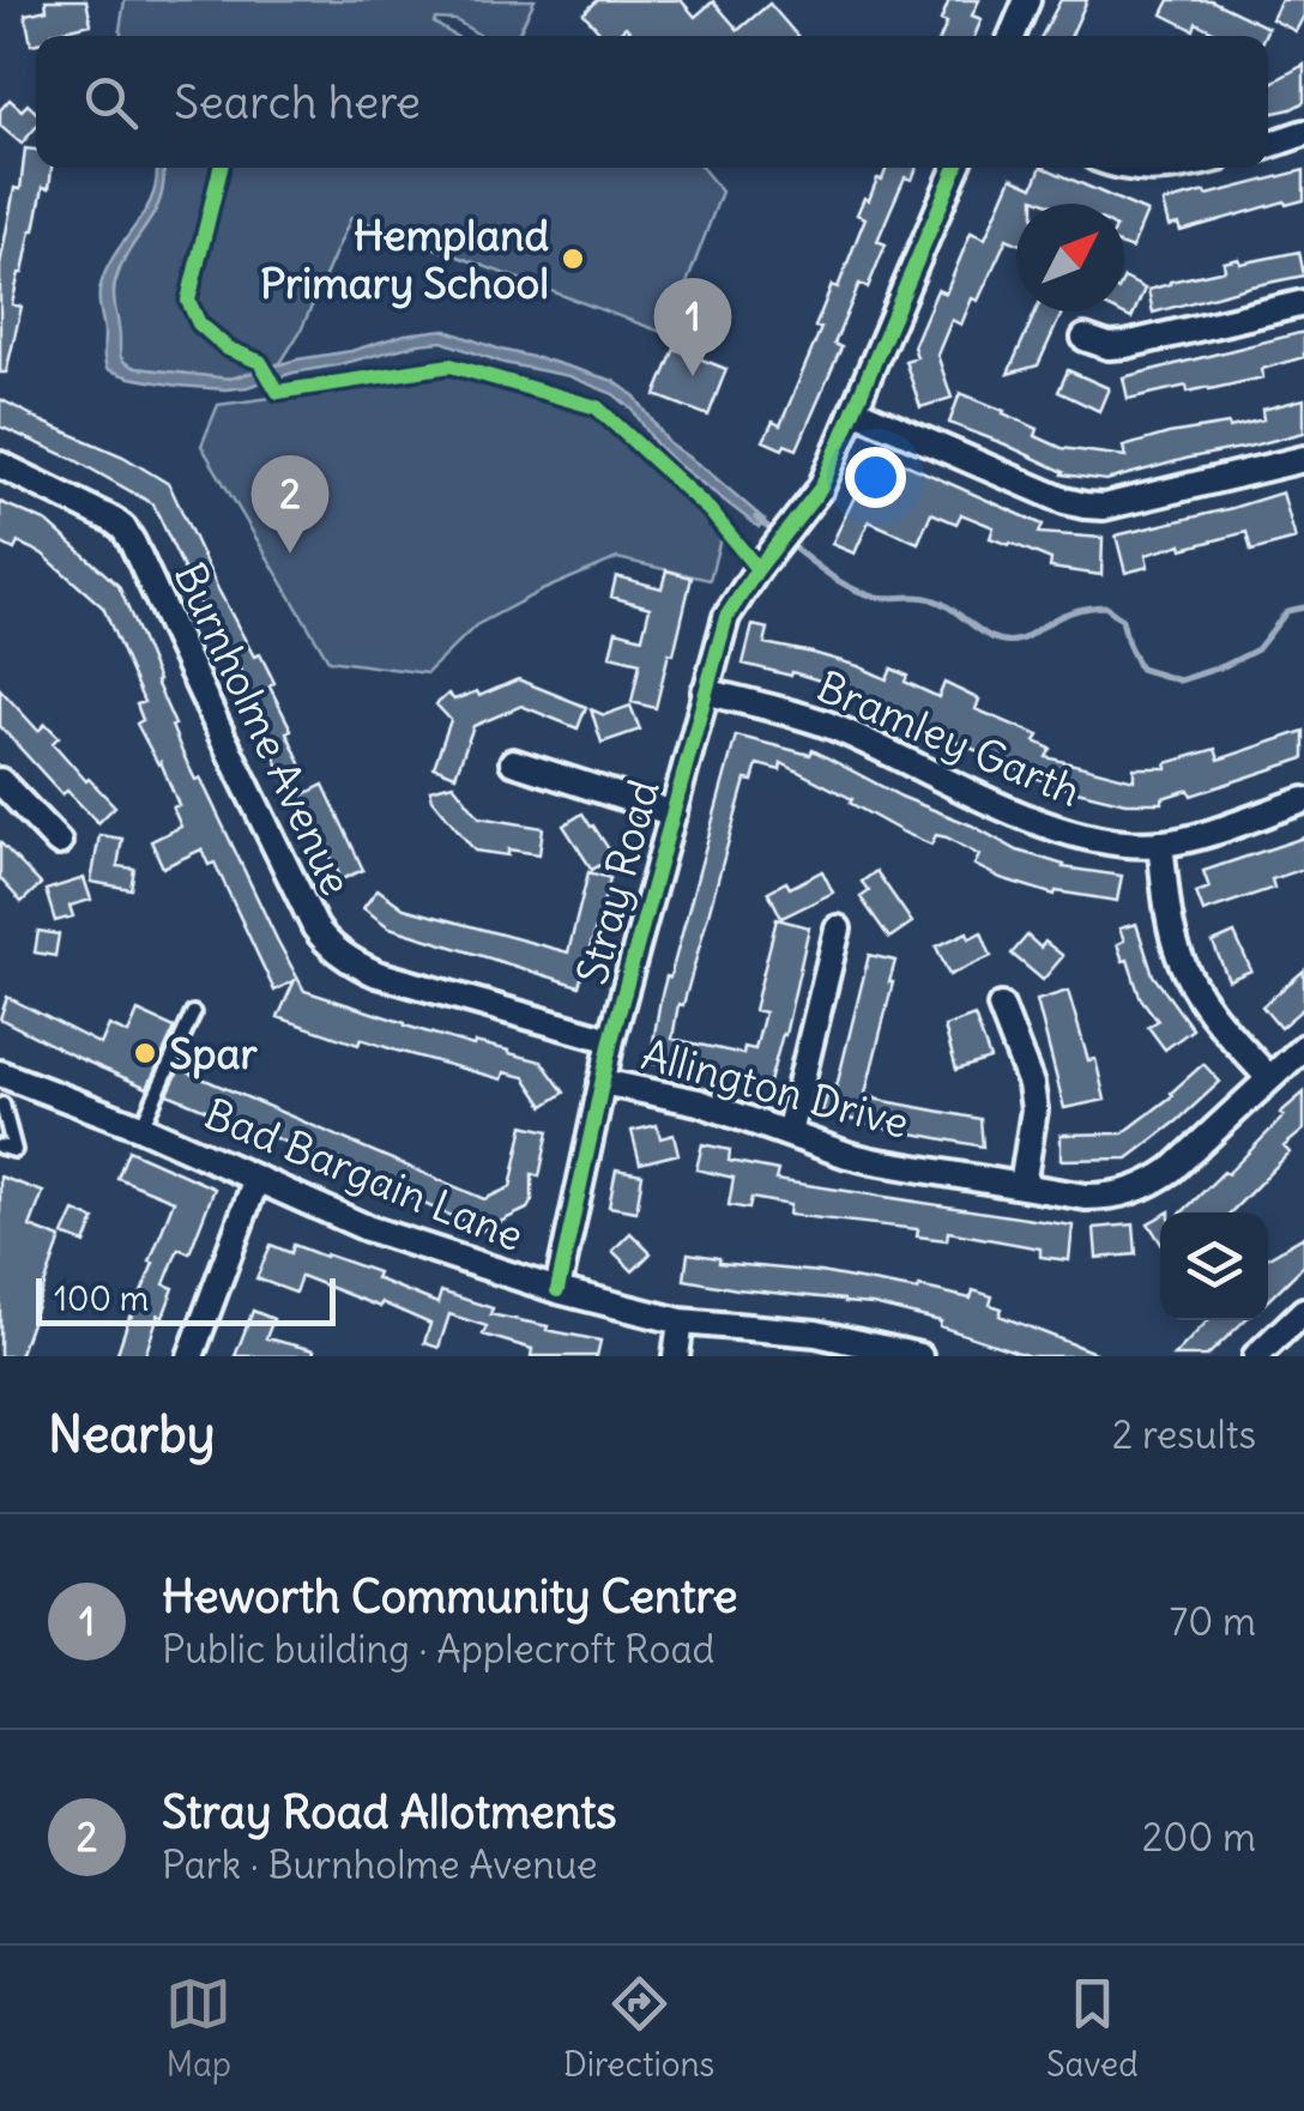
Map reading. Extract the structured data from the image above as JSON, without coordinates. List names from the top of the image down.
{
  "streets": {
    "street": [
      "Burnholme Avenue",
      "Bramley Garth",
      "Stray Road",
      "Allington Drive",
      "Bad Bargain Lane"
    ]
  },
  "crossings": [
    ["Burnholme Avenue", "Stray Road"],
    ["Bramley Garth", "Stray Road"],
    ["Stray Road", "Allington Drive"],
    ["Stray Road", "Bad Bargain Lane"]
  ],
  "places": ["Hempland Primary School", "Spar"],
  "scale_bar": "100 m",
  "north": "top right",
  "page": {
    "search": "Search here",
    "pins": ["1", "2"],
    "scale": "100 m",
    "heading": ["Nearby", "2 results"],
    "list": [
      {
        "mark": "1",
        "name": "Heworth Community Centre",
        "note": "Public building · Applecroft Road",
        "value": "70 m"
      },
      {
        "mark": "2",
        "name": "Stray Road Allotments",
        "note": "Park · Burnholme Avenue",
        "value": "200 m"
      }
    ],
    "nav": ["Map", "Directions", "Saved"]
  }
}
